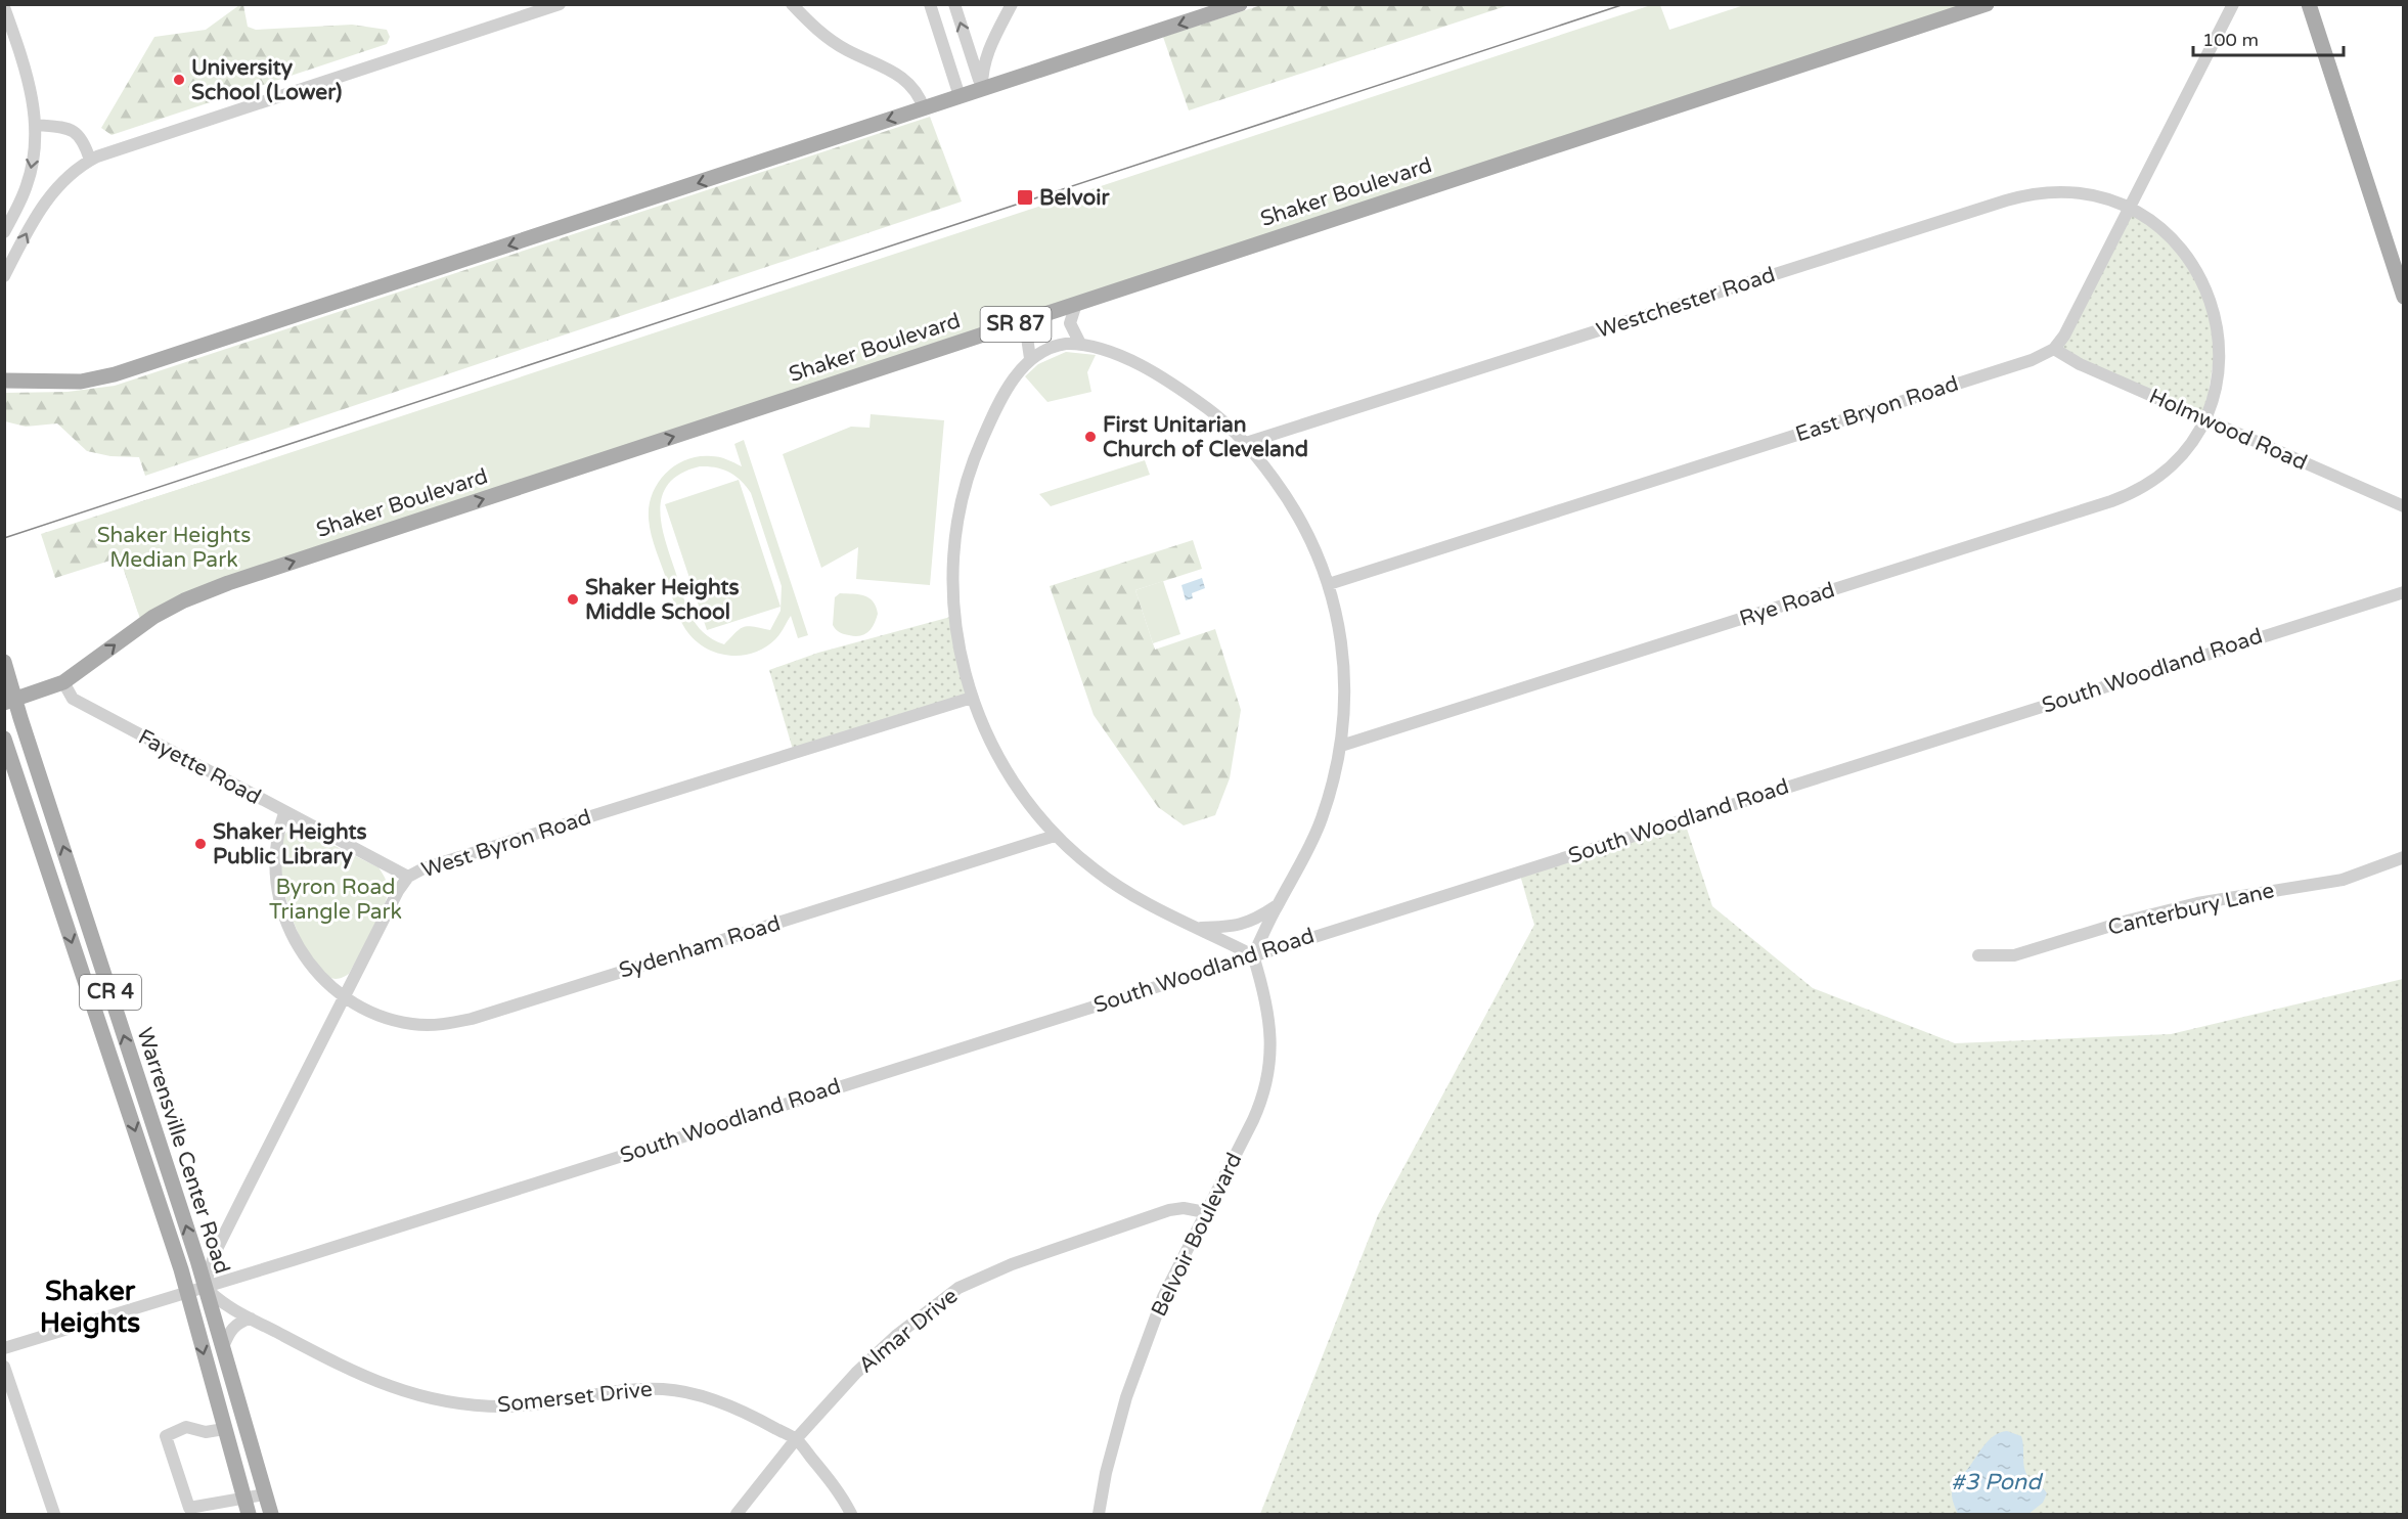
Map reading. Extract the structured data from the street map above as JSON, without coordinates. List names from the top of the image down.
{
  "streets": {
    "main road": [
      "Shaker Boulevard",
      "SR 87",
      "CR 4",
      "Warrensville Center Road"
    ],
    "street": [
      "Westchester Road",
      "East Bryon Road",
      "Holmwood Road",
      "Rye Road",
      "South Woodland Road",
      "Fayette Road",
      "West Byron Road",
      "Canterbury Lane",
      "Sydenham Road",
      "Belvoir Boulevard",
      "Almar Drive",
      "Somerset Drive"
    ]
  },
  "crossings": [
    ["Shaker Boulevard", "Fayette Road"],
    ["Shaker Boulevard", "Warrensville Center Road"],
    ["Westchester Road", "Holmwood Road"],
    ["Westchester Road", "Rye Road"],
    ["East Bryon Road", "Holmwood Road"],
    ["Holmwood Road", "Rye Road"],
    ["South Woodland Road", "West Byron Road"],
    ["South Woodland Road", "Warrensville Center Road"],
    ["South Woodland Road", "Belvoir Boulevard"],
    ["South Woodland Road", "Somerset Drive"],
    ["Fayette Road", "West Byron Road"],
    ["Fayette Road", "Sydenham Road"],
    ["West Byron Road", "Sydenham Road"],
    ["West Byron Road", "Warrensville Center Road"],
    ["West Byron Road", "Somerset Drive"],
    ["Warrensville Center Road", "Somerset Drive"],
    ["Belvoir Boulevard", "Almar Drive"],
    ["Almar Drive", "Somerset Drive"]
  ],
  "one_way": ["Shaker Boulevard"],
  "districts": ["Shaker Heights"],
  "water": ["#3 Pond"],
  "parks": ["Shaker Heights Median Park", "Byron Road Triangle Park"],
  "places": {
    "other": [
      "University School (Lower)",
      "First Unitarian Church of Cleveland",
      "Shaker Heights Middle School",
      "Shaker Heights Public Library"
    ],
    "transit": ["Belvoir"]
  },
  "scale_bar": "100 m"
}
